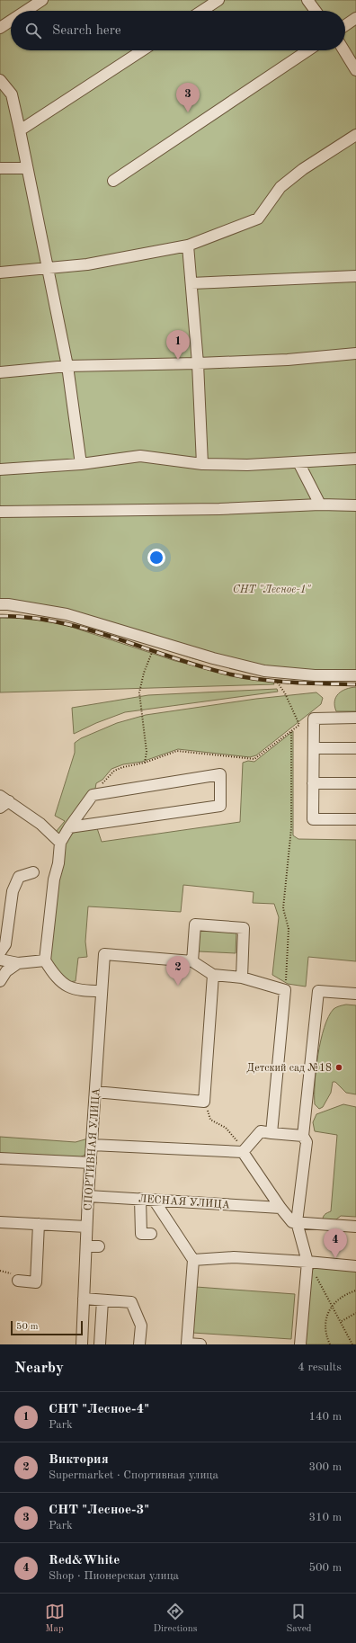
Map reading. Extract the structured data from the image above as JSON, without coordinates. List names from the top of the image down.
{
  "streets": {
    "street": ["СПОРТИВНАЯ УЛИЦА", "ЛЕСНАЯ УЛИЦА"]
  },
  "crossings": [
    ["СПОРТИВНАЯ УЛИЦА", "ЛЕСНАЯ УЛИЦА"]
  ],
  "parks": ["СНТ \"Лесное-1\""],
  "places": ["Детский сад №18"],
  "scale_bar": "50 m",
  "page": {
    "search": "Search here",
    "pins": [
      "3",
      "1",
      "2",
      "4"
    ],
    "scale": "50 m",
    "heading": ["Nearby", "4 results"],
    "list": [
      {
        "mark": "1",
        "name": "СНТ \"Лесное-4\"",
        "note": "Park",
        "value": "140 m"
      },
      {
        "mark": "2",
        "name": "Виктория",
        "note": "Supermarket · Спортивная улица",
        "value": "300 m"
      },
      {
        "mark": "3",
        "name": "СНТ \"Лесное-3\"",
        "note": "Park",
        "value": "310 m"
      },
      {
        "mark": "4",
        "name": "Red&White",
        "note": "Shop · Пионерская улица",
        "value": "500 m"
      }
    ],
    "nav": ["Map", "Directions", "Saved"]
  }
}
